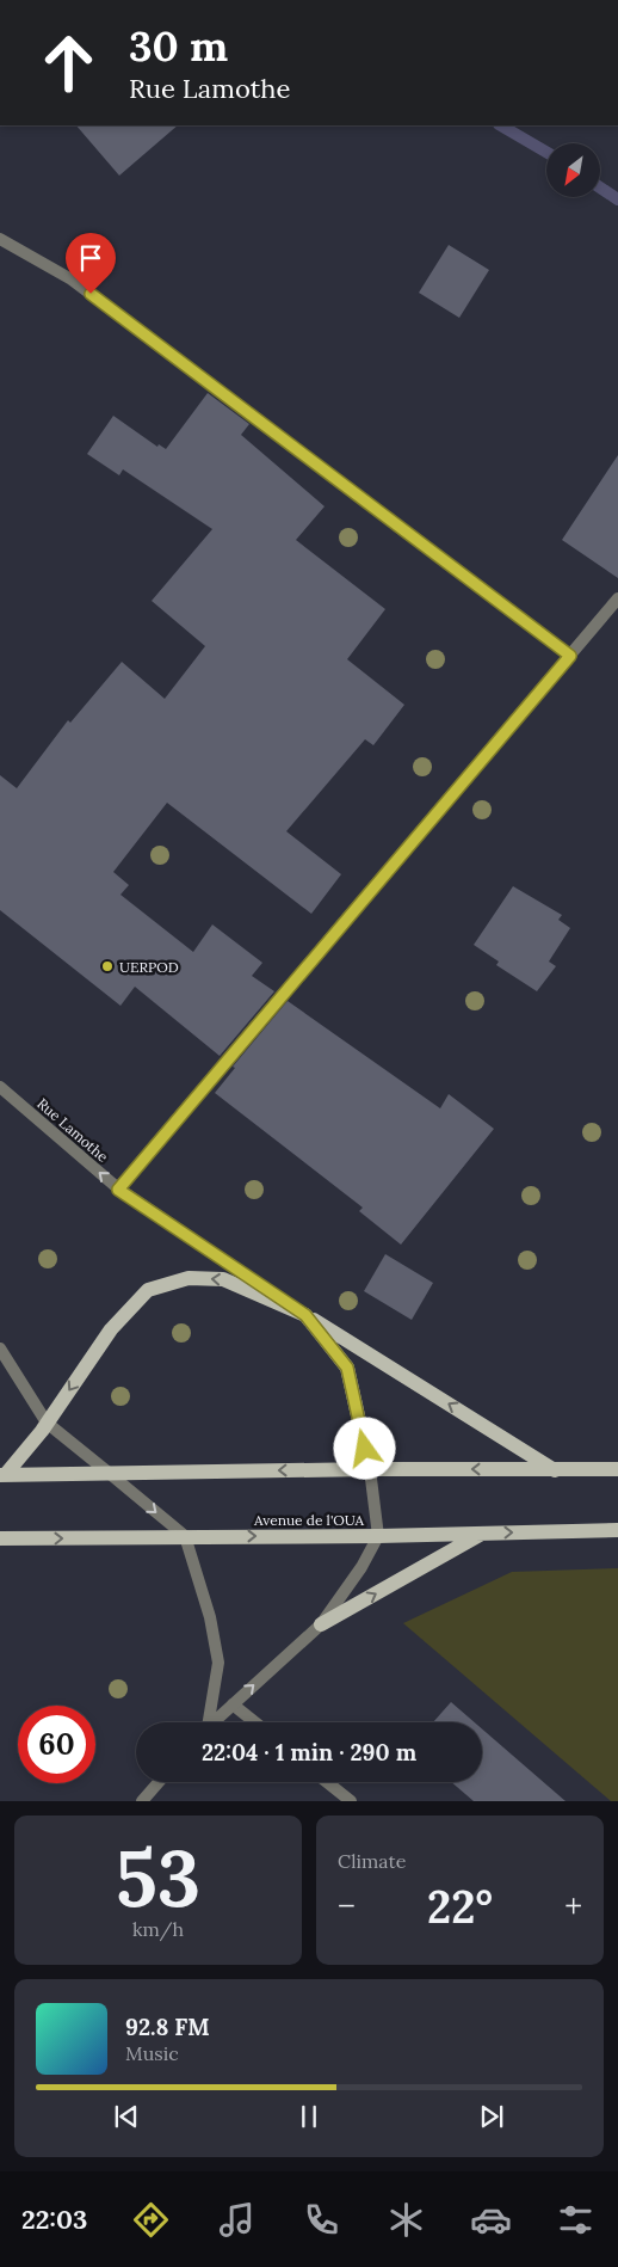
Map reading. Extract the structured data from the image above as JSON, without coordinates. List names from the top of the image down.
{
  "streets": {
    "main road": ["Avenue de l'OUA"],
    "street": ["Rue Lamothe"]
  },
  "one_way": ["Rue Lamothe"],
  "places": ["UERPOD"],
  "north": "bottom left",
  "page": {
    "turn": ["30 m", "Rue Lamothe"],
    "limit": "60",
    "trip": "22:04 · 1 min · 290 m",
    "tile": [
      ["53", "km/h"],
      "Climate"
    ],
    "heat": ["−", "22°", "+"],
    "song": ["92.8 FM", "Music"],
    "tabs": "22:03"
  }
}
